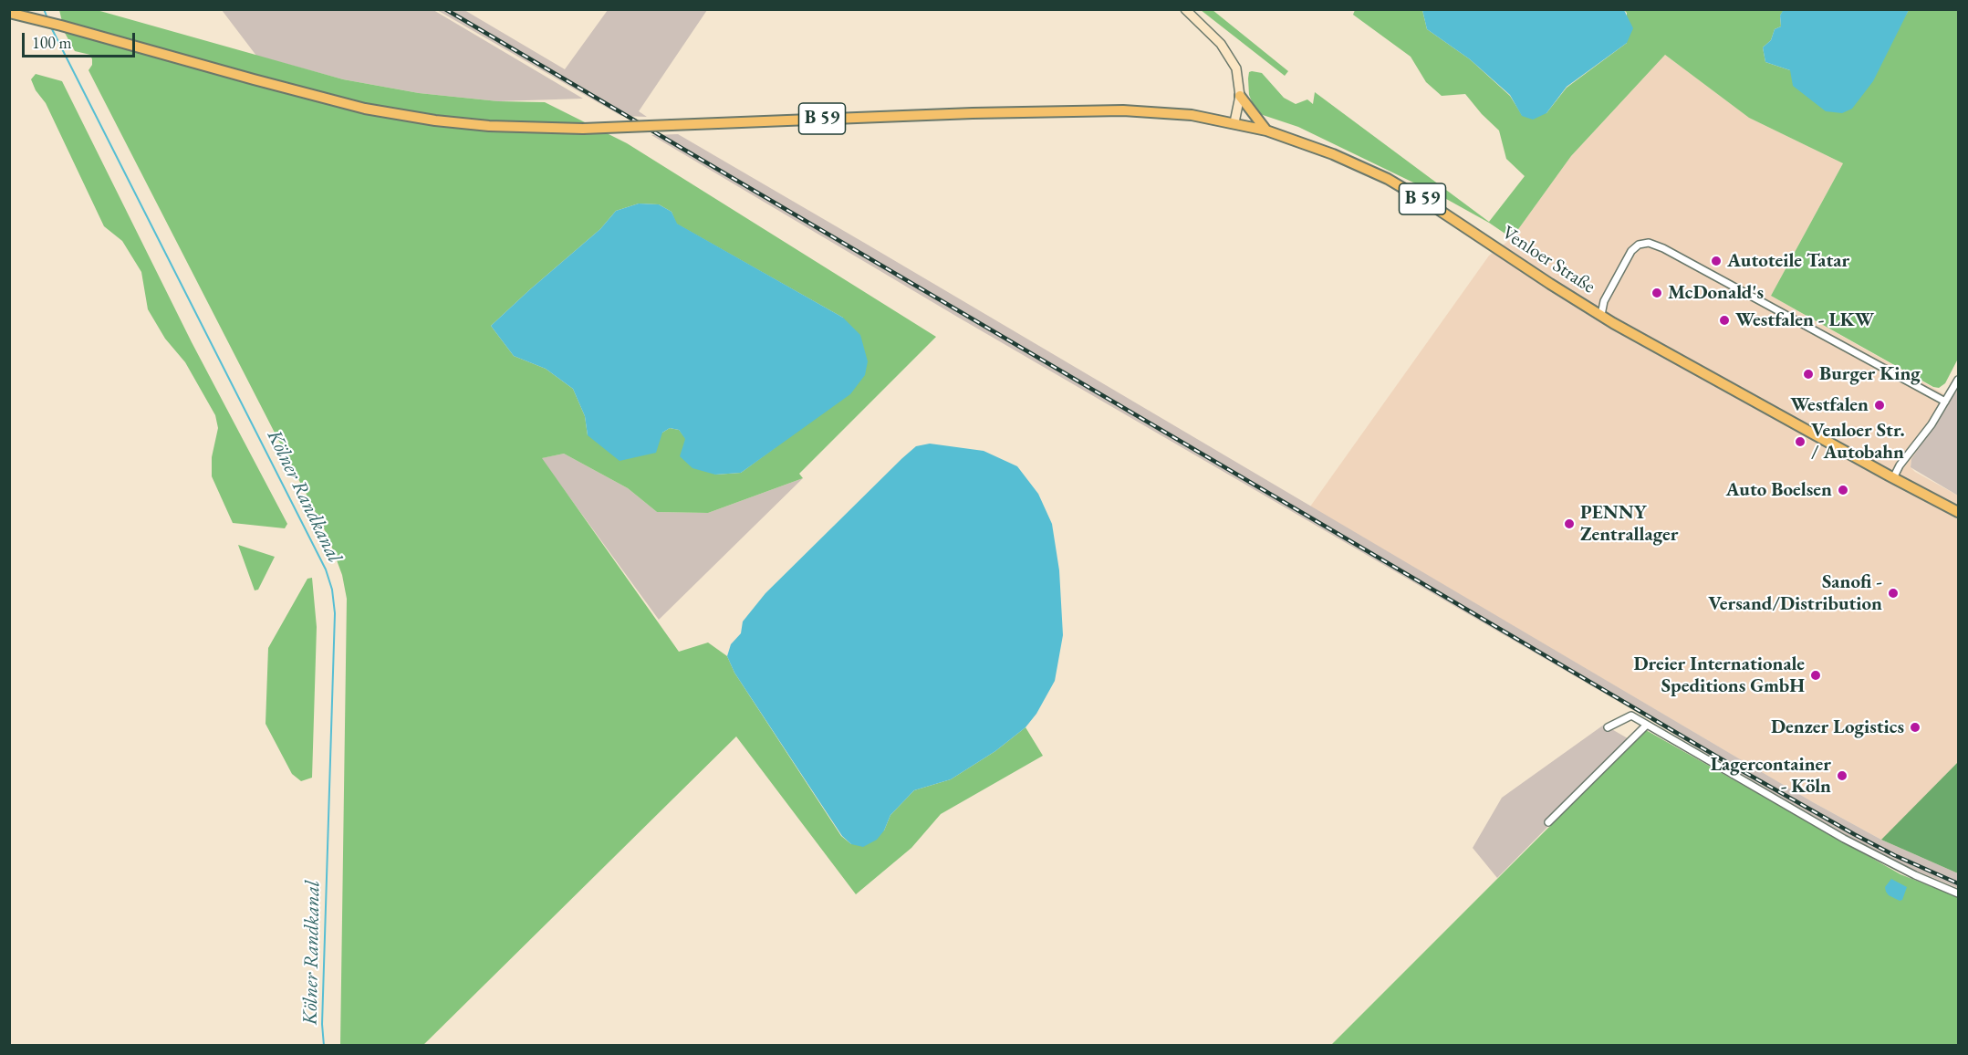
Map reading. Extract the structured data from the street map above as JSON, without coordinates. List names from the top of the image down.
{
  "streets": {
    "main road": ["B 59", "Venloer Straße"]
  },
  "crossings": [
    ["B 59", "Venloer Straße"]
  ],
  "water": ["Kölner Randkanal"],
  "places": [
    "Autoteile Tatar",
    "McDonald's",
    "Westfalen - LKW",
    "Burger King",
    "Westfalen",
    "Venloer Str. / Autobahn",
    "Auto Boelsen",
    "PENNY Zentrallager",
    "Sanofi - Versand/Distribution",
    "Dreier Internationale Speditions GmbH",
    "Denzer Logistics",
    "Lagercontainer - Köln"
  ],
  "scale_bar": "100 m"
}
